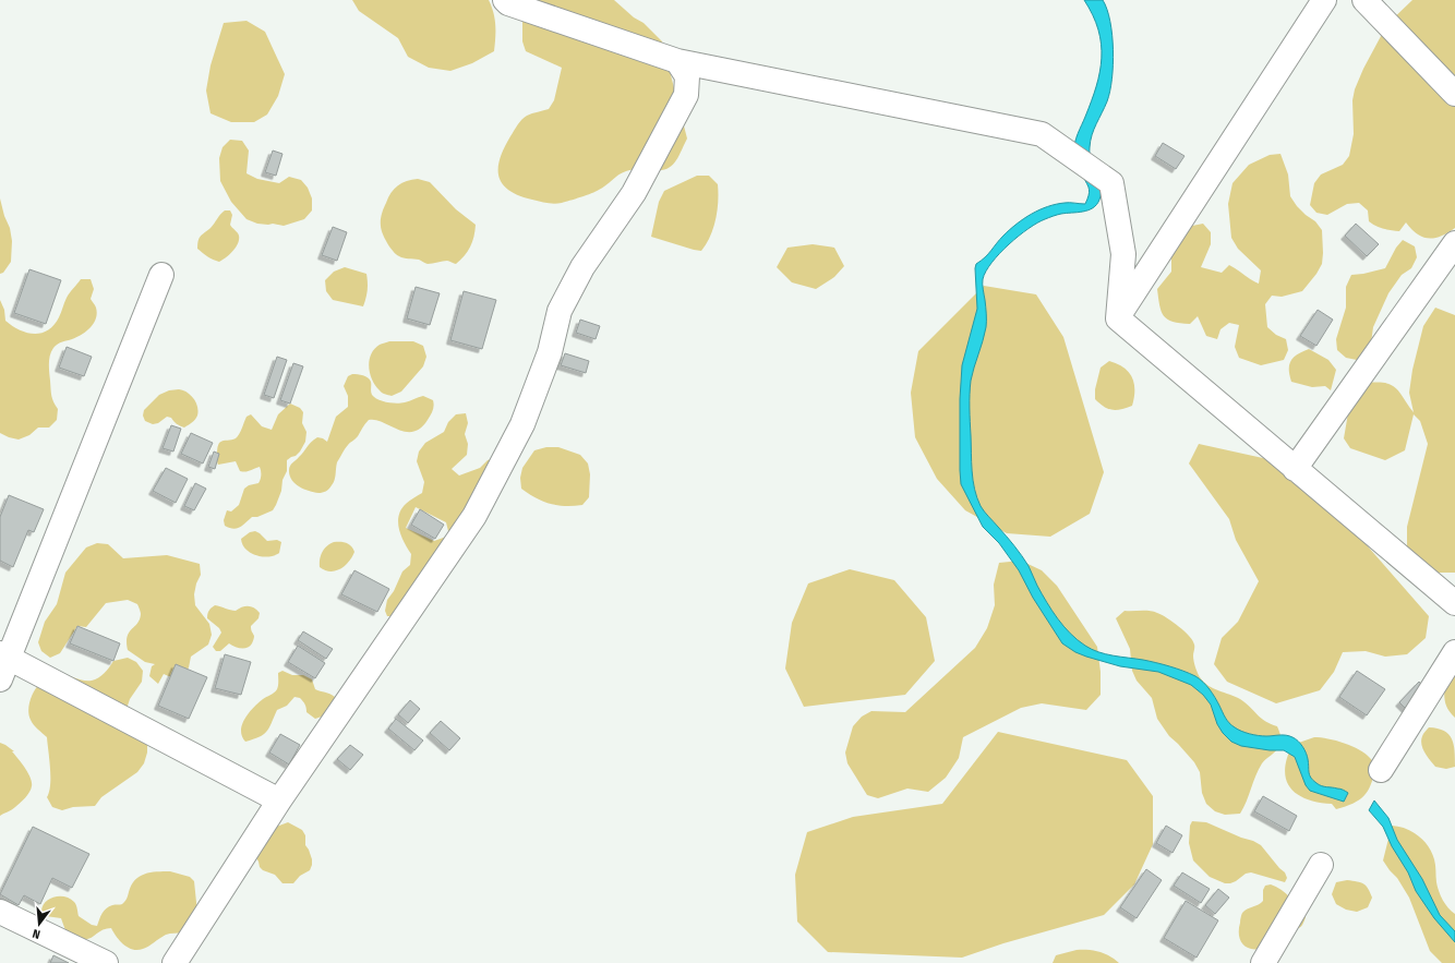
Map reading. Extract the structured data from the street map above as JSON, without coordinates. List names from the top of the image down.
{
  "north": "bottom"
}
